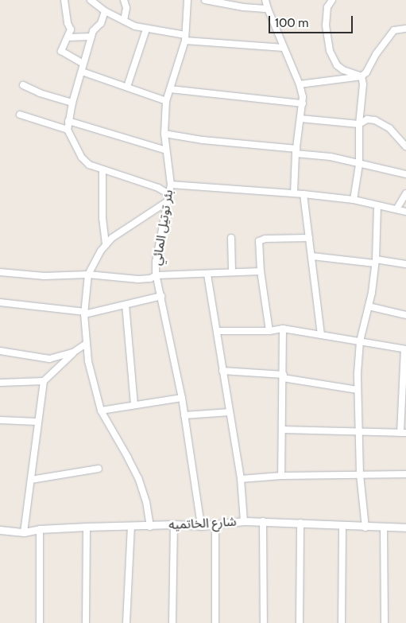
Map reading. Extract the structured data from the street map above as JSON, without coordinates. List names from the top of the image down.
{
  "streets": {
    "street": ["بئر توتيل المائي", "شارع الخاتميه"]
  },
  "crossings": [
    ["بئر توتيل المائي", "شارع الخاتميه"]
  ],
  "scale_bar": "100 m"
}
